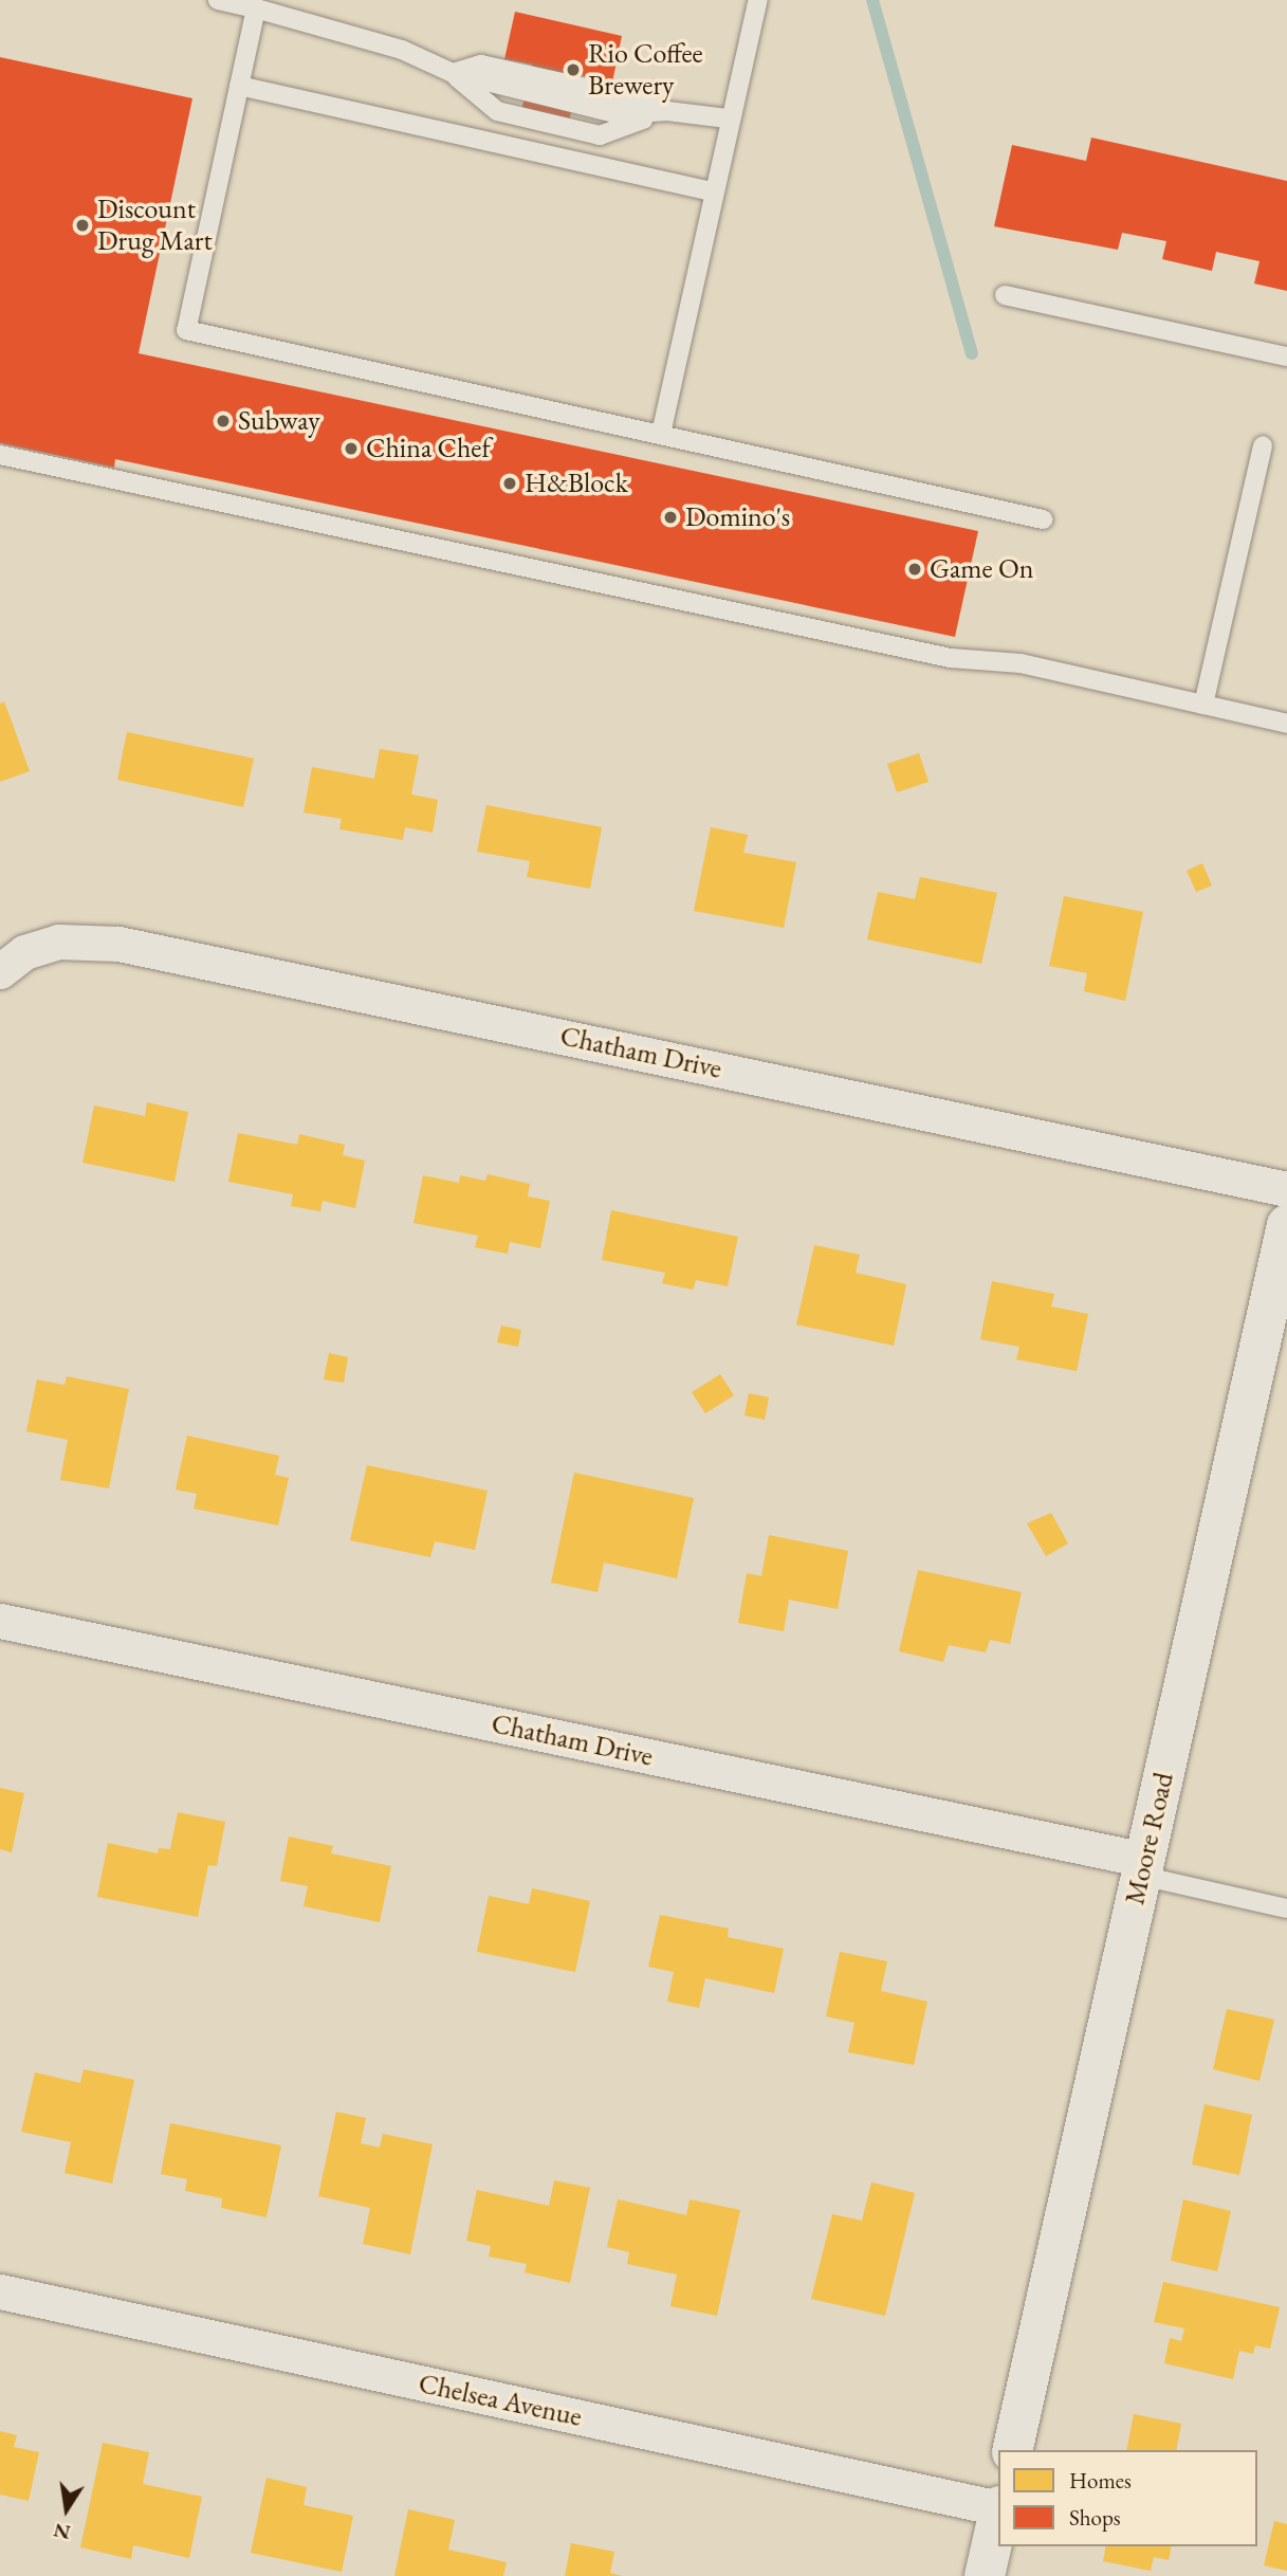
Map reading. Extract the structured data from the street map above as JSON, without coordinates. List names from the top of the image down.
{
  "streets": {
    "street": ["Chatham Drive", "Moore Road", "Chelsea Avenue"]
  },
  "crossings": [
    ["Chatham Drive", "Moore Road"]
  ],
  "places": [
    "Rio Coffee Brewery",
    "Discount Drug Mart",
    "Subway",
    "China Chef",
    "H&Block",
    "Domino's",
    "Game On"
  ],
  "legend": ["Homes", "Shops"],
  "north": "bottom"
}
